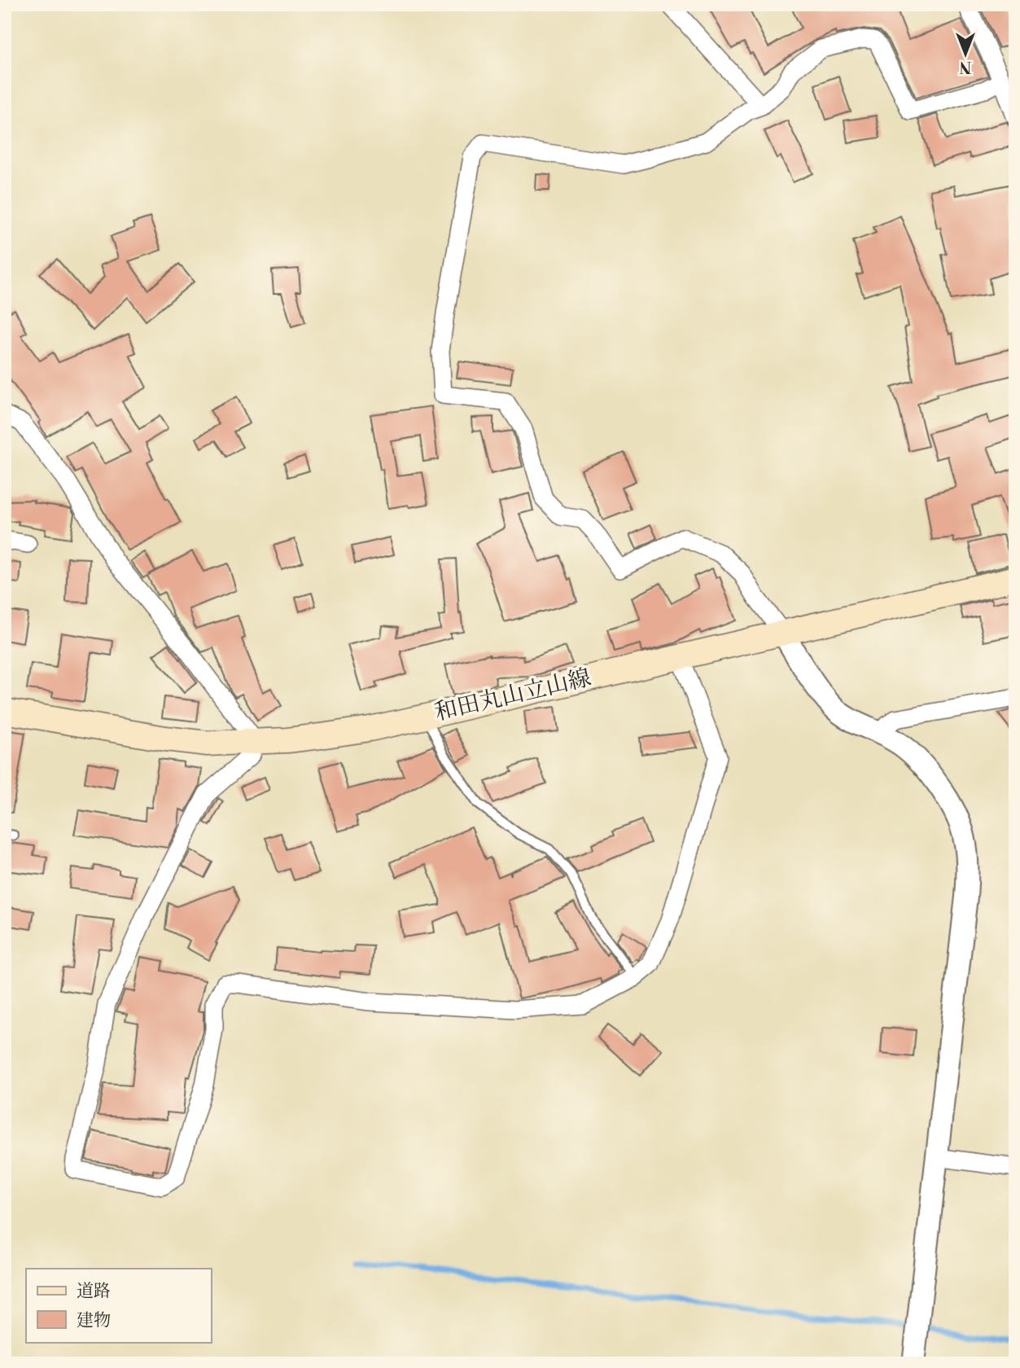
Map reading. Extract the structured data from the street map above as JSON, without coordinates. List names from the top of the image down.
{
  "streets": {
    "main road": ["和田丸山立山線"]
  },
  "legend": ["道路", "建物"],
  "north": "bottom"
}
